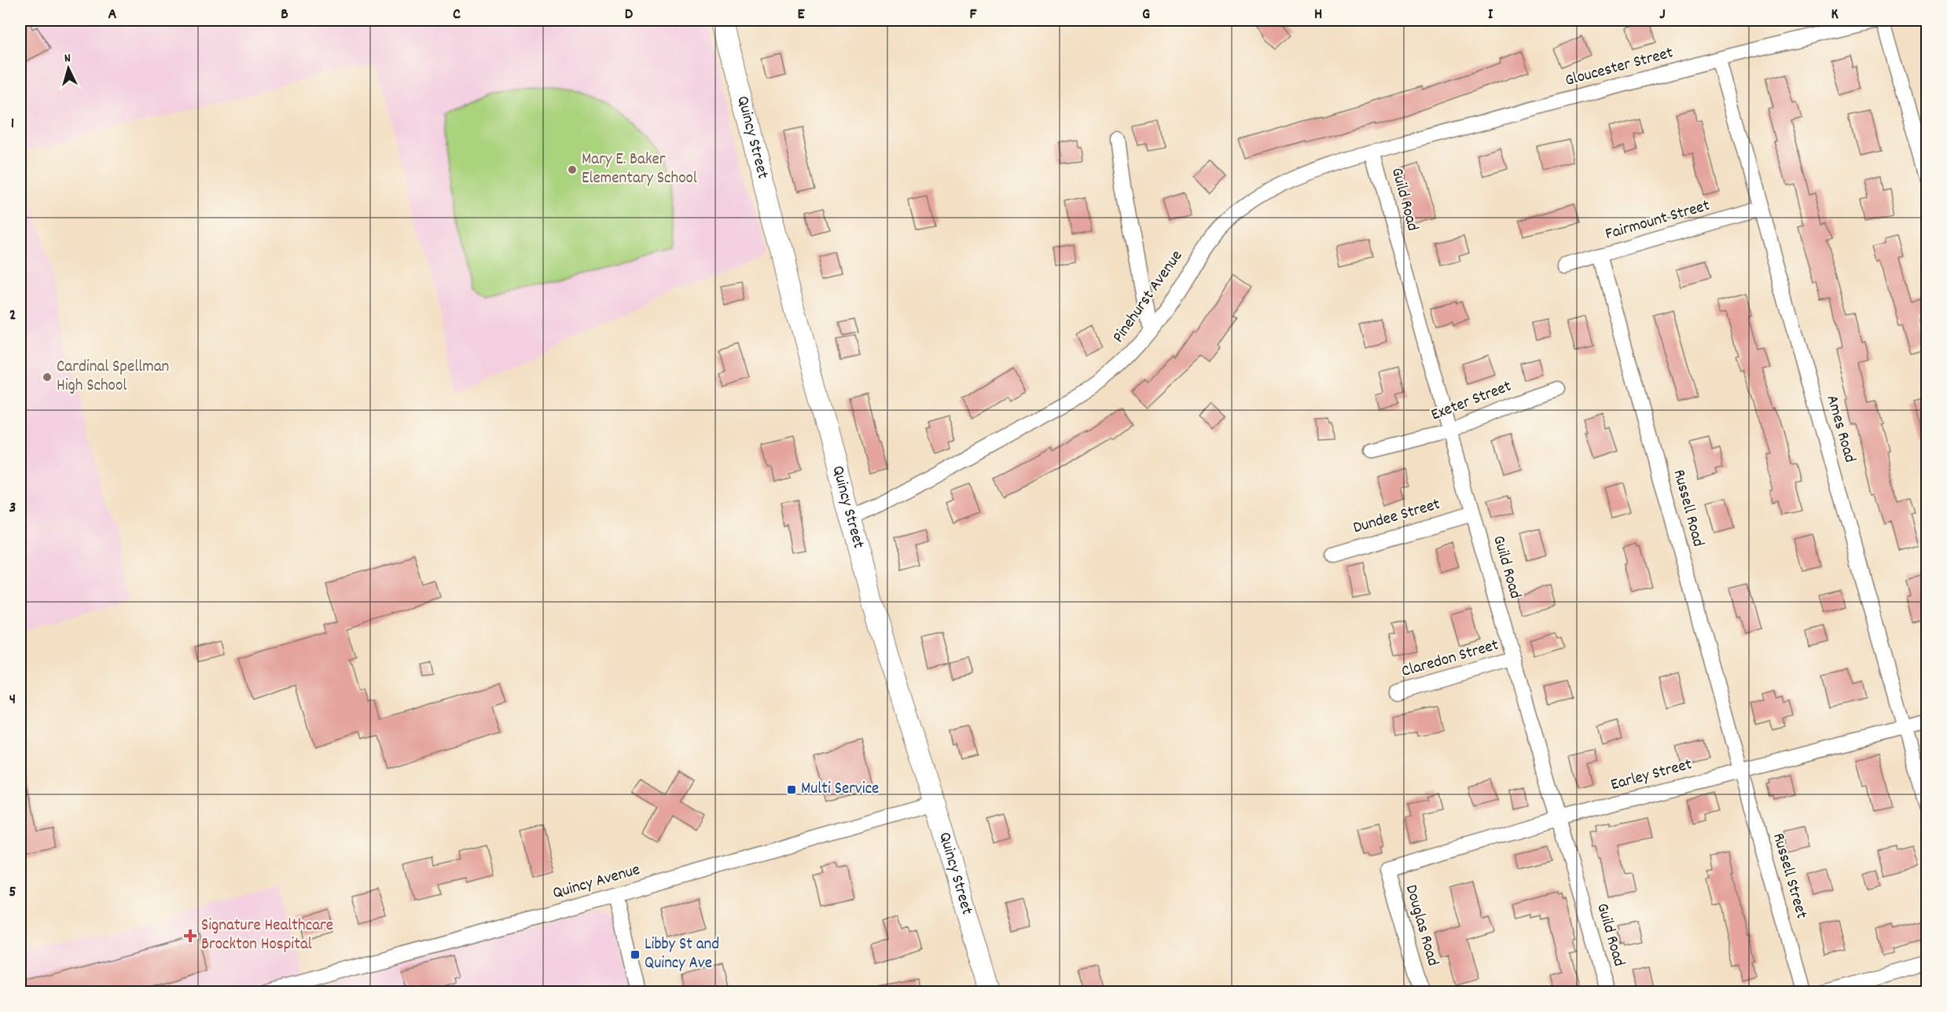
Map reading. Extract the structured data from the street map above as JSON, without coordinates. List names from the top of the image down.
{
  "streets": {
    "main road": ["Quincy Street"],
    "street": [
      "Gloucester Street",
      "Guild Road",
      "Fairmount Street",
      "Pinehurst Avenue",
      "Exeter Street",
      "Ames Road",
      "Russell Road",
      "Dundee Street",
      "Claredon Street",
      "Earley Street",
      "Russell Street",
      "Quincy Avenue",
      "Douglas Road"
    ]
  },
  "crossings": [
    ["Gloucester Street", "Guild Road"],
    ["Gloucester Street", "Pinehurst Avenue"],
    ["Gloucester Street", "Ames Road"],
    ["Quincy Street", "Pinehurst Avenue"],
    ["Quincy Street", "Quincy Avenue"],
    ["Guild Road", "Pinehurst Avenue"],
    ["Guild Road", "Exeter Street"],
    ["Guild Road", "Dundee Street"],
    ["Guild Road", "Claredon Street"],
    ["Guild Road", "Earley Street"],
    ["Fairmount Street", "Ames Road"],
    ["Fairmount Street", "Russell Road"],
    ["Ames Road", "Earley Street"],
    ["Russell Road", "Earley Street"],
    ["Russell Road", "Russell Street"],
    ["Earley Street", "Russell Street"],
    ["Earley Street", "Douglas Road"]
  ],
  "places": {
    "other": ["Mary E. Baker Elementary School", "Cardinal Spellman High School"],
    "transit": ["Multi Service", "Libby St and Quincy Ave"],
    "health": ["Signature Healthcare Brockton Hospital"]
  },
  "north": "top",
  "grid": {
    "columns": [
      "A",
      "B",
      "C",
      "D",
      "E",
      "F",
      "G",
      "H",
      "I",
      "J",
      "K"
    ],
    "rows": [
      "1",
      "2",
      "3",
      "4",
      "5"
    ]
  }
}
